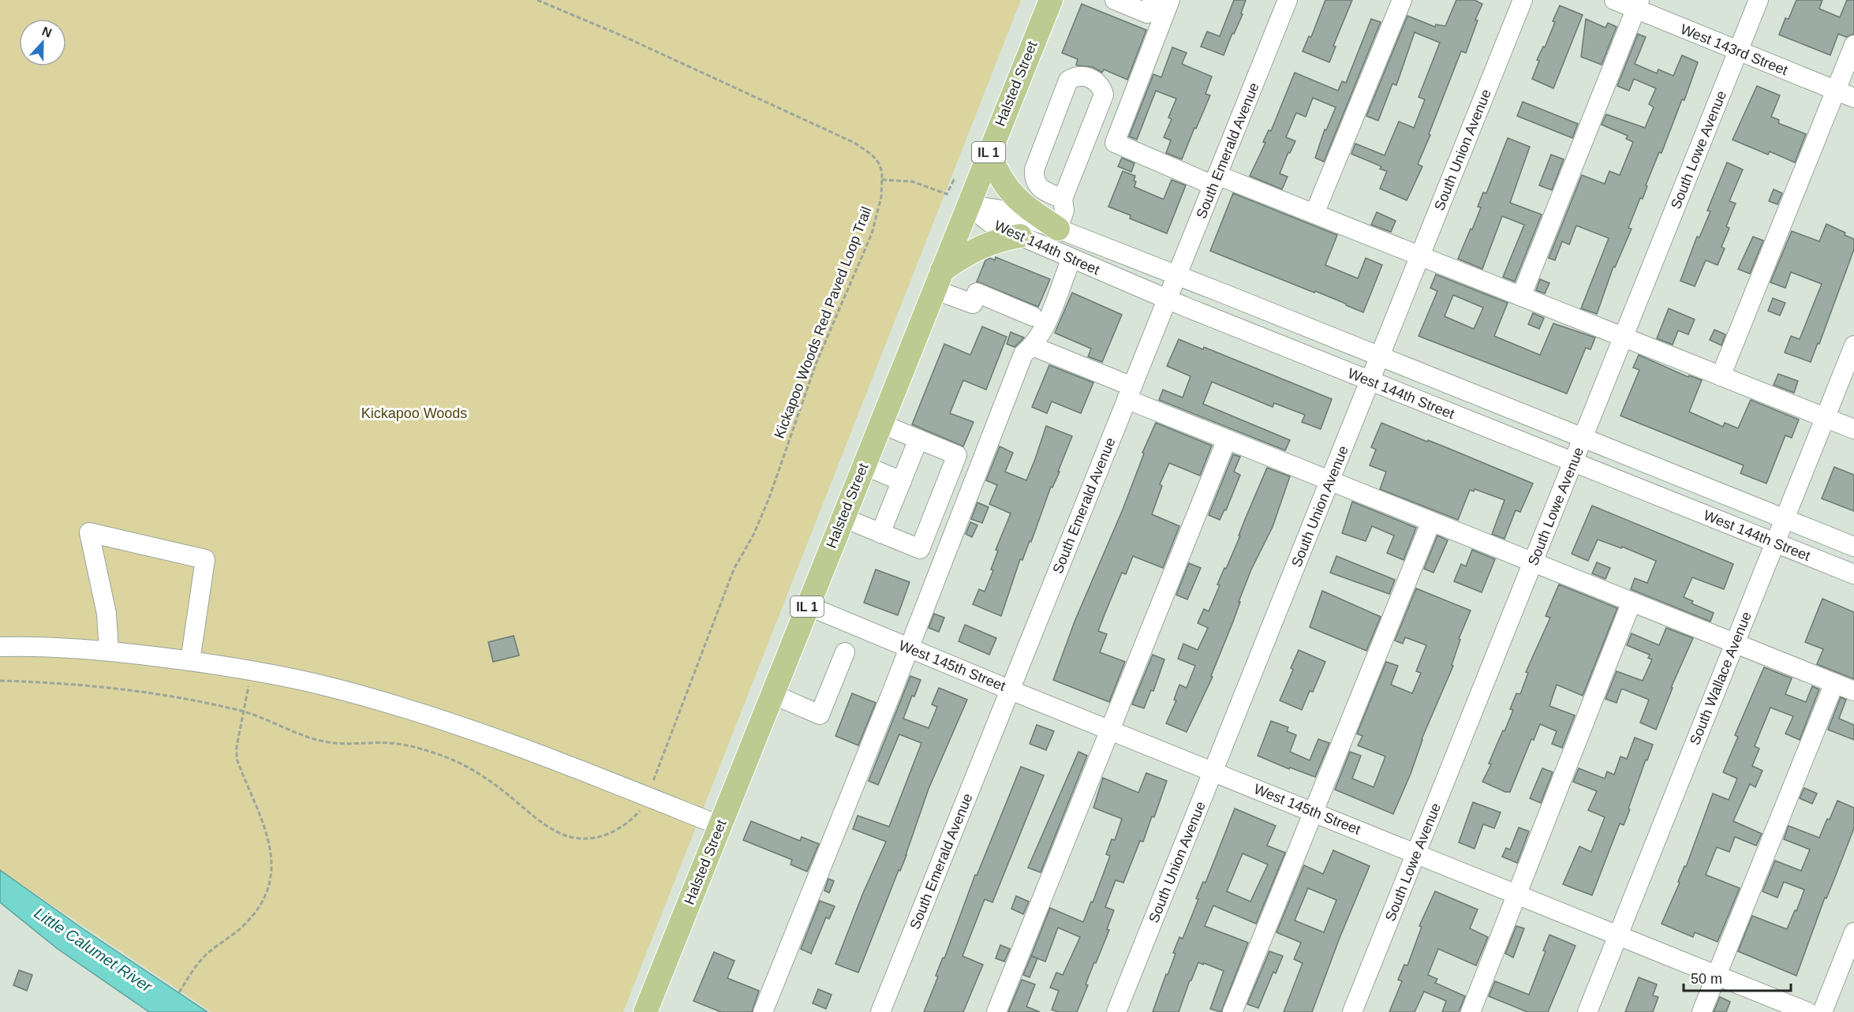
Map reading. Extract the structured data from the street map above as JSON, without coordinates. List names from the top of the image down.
{
  "streets": {
    "main road": ["Halsted Street", "IL 1"],
    "street": [
      "West 143rd Street",
      "South Union Avenue",
      "South Lowe Avenue",
      "South Emerald Avenue",
      "West 144th Street",
      "West 145th Street",
      "South Wallace Avenue"
    ],
    "path": ["Kickapoo Woods Red Paved Loop Trail"]
  },
  "crossings": [
    ["West 143rd Street", "South Lowe Avenue"],
    ["Halsted Street", "West 144th Street"],
    ["Halsted Street", "West 145th Street"],
    ["South Union Avenue", "West 144th Street"],
    ["South Union Avenue", "West 145th Street"],
    ["South Lowe Avenue", "West 144th Street"],
    ["South Lowe Avenue", "West 145th Street"],
    ["South Emerald Avenue", "West 144th Street"],
    ["South Emerald Avenue", "West 145th Street"],
    ["West 144th Street", "South Wallace Avenue"],
    ["West 145th Street", "South Wallace Avenue"]
  ],
  "water": ["Little Calumet River"],
  "parks": ["Kickapoo Woods"],
  "scale_bar": "50 m",
  "north": "top"
}
